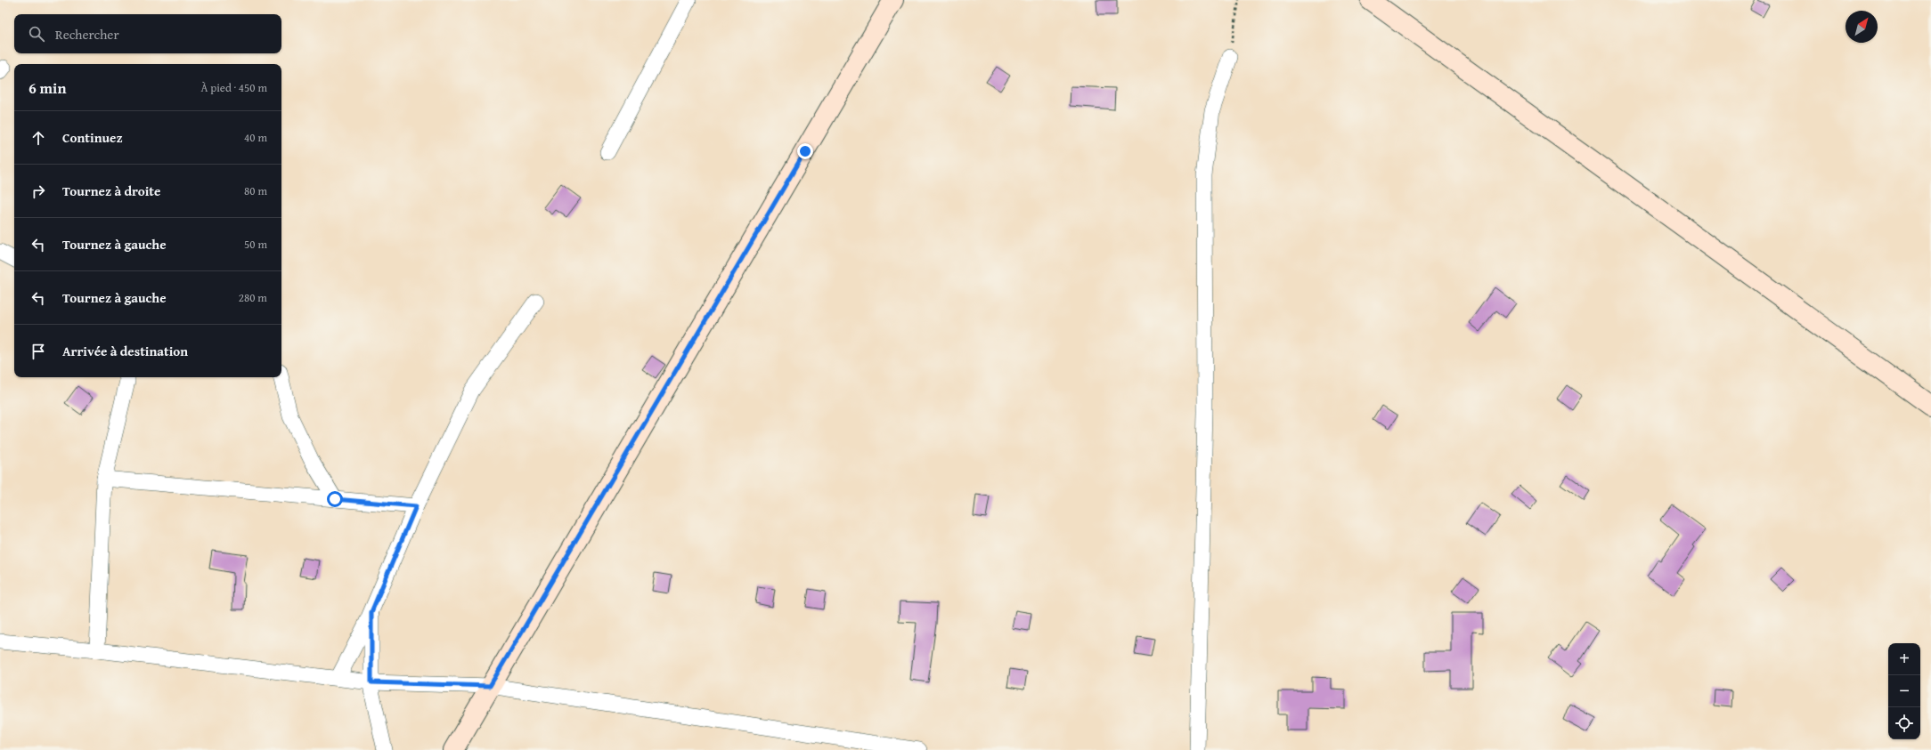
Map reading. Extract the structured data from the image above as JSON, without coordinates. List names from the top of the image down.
{
  "north": "top right",
  "page": {
    "search": "Rechercher",
    "heading": ["6 min", "À pied · 450 m"],
    "list": [
      ["Continuez", "40 m"],
      ["Tournez à droite", "80 m"],
      ["Tournez à gauche", "50 m"],
      ["Tournez à gauche", "280 m"],
      "Arrivée à destination"
    ],
    "map_buttons": ["+", "−"]
  }
}
